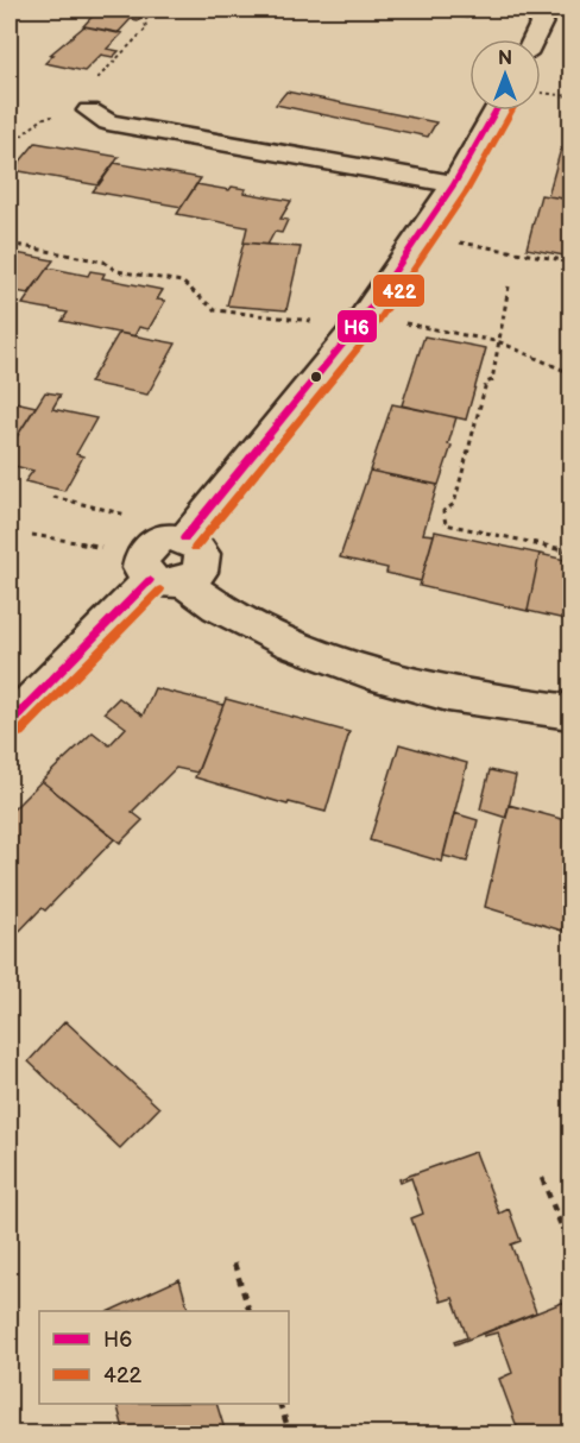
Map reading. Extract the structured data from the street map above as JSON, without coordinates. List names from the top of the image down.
{
  "lines": ["transit line H6", "transit line 422"],
  "legend": ["H6", "422"],
  "north": "top"
}
